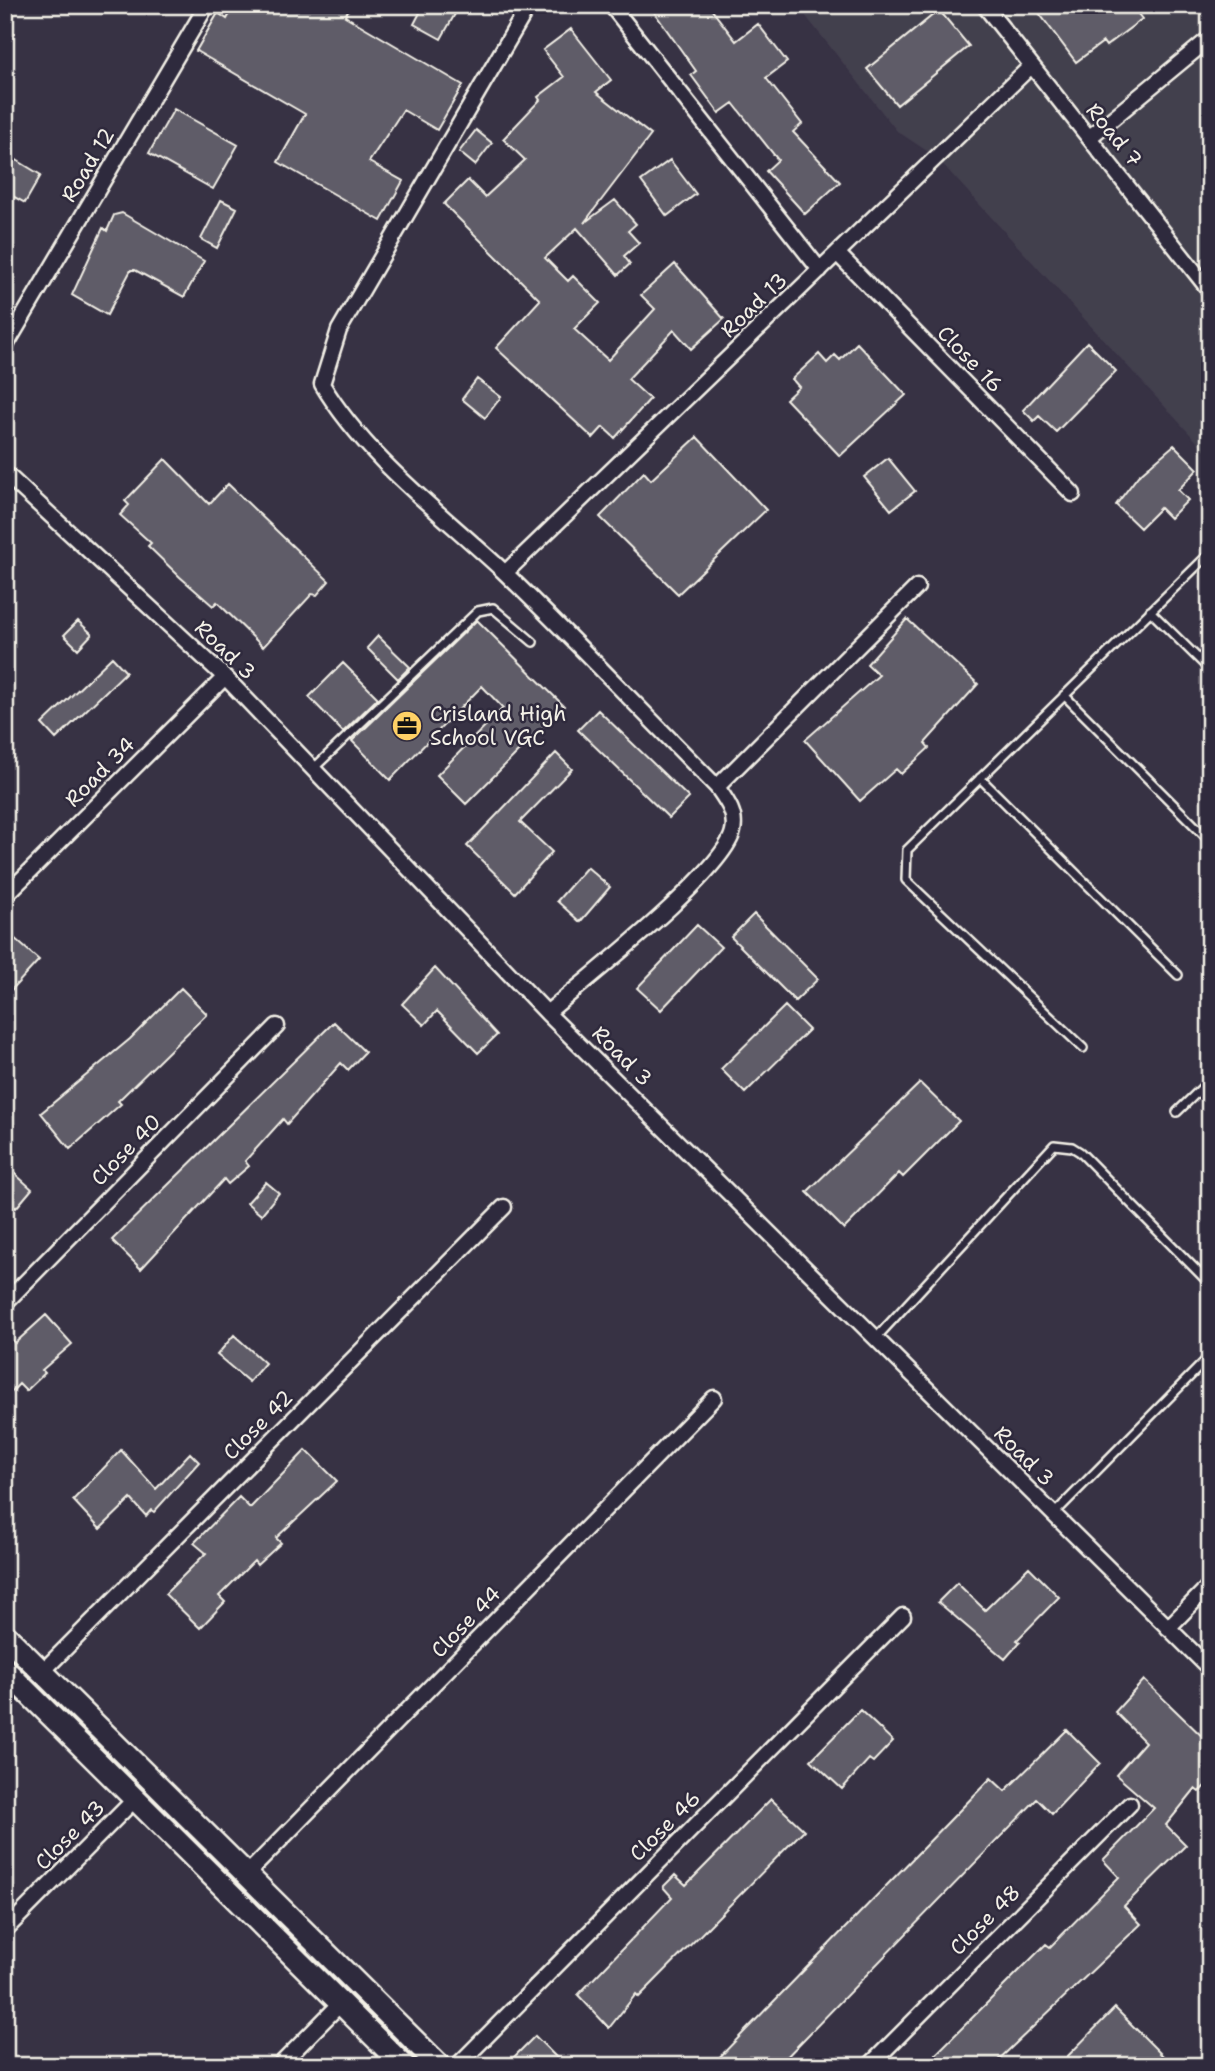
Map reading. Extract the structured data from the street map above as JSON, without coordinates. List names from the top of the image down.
{
  "streets": {
    "street": [
      "Road 7",
      "Road 12",
      "Road 13",
      "Close 16",
      "Road 3",
      "Road 34",
      "Close 40",
      "Close 42",
      "Close 44",
      "Close 46",
      "Close 43",
      "Close 48"
    ]
  },
  "crossings": [
    ["Road 7", "Road 13"],
    ["Road 13", "Close 16"],
    ["Road 3", "Road 34"]
  ],
  "places": {
    "office": ["Crisland High School VGC"]
  }
}
